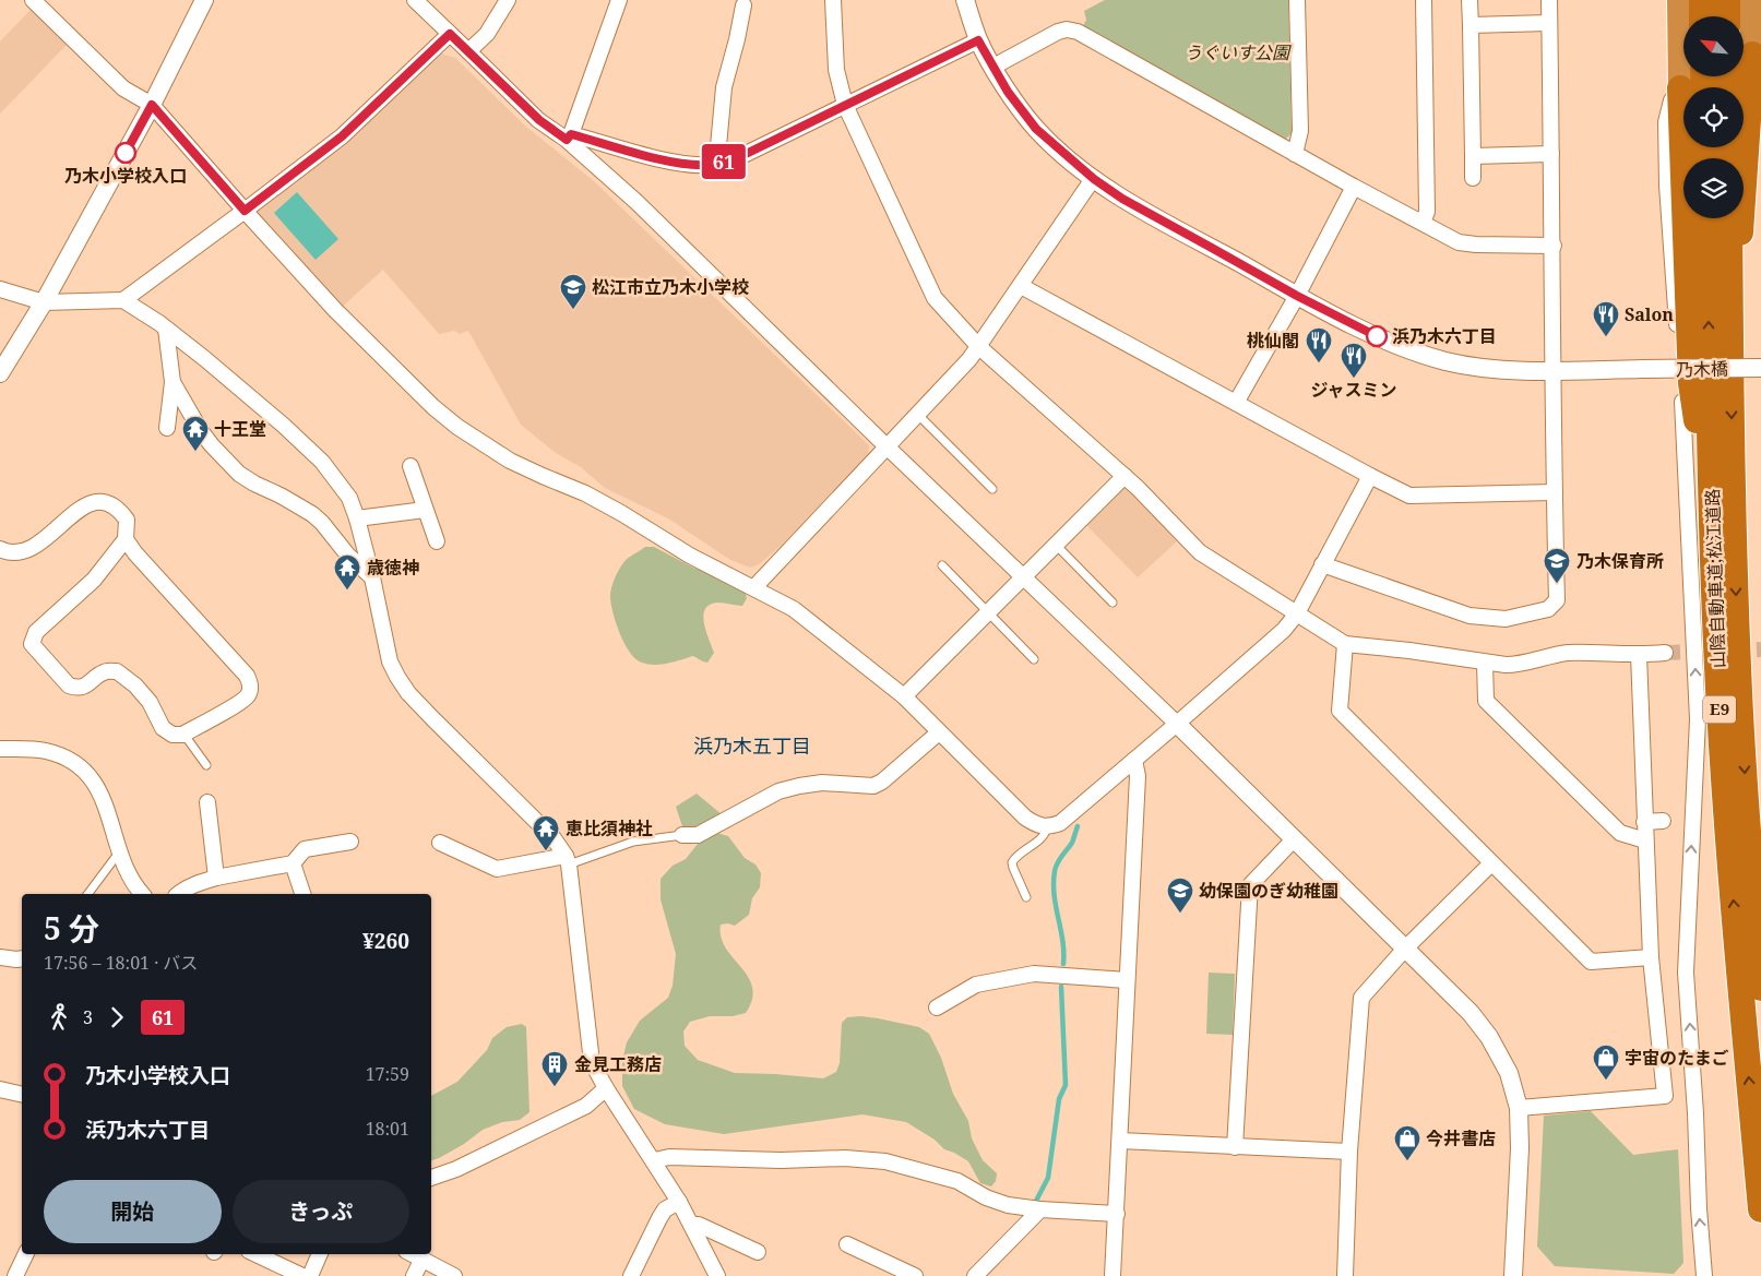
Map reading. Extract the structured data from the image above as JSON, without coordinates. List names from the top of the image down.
{
  "streets": {
    "highway": ["山陰自動車道;松江道路", "E9"],
    "street": ["乃木橋"]
  },
  "districts": ["浜乃木五丁目"],
  "parks": ["うぐいす公園"],
  "places": {
    "other": ["乃木小学校入口", "浜乃木六丁目"],
    "school or university": ["松江市立乃木小学校", "乃木保育所", "幼保園のぎ幼稚園"],
    "restaurant": ["Salon", "桃仙閣", "ジャスミン"],
    "temple": ["十王堂", "歳徳神", "恵比須神社"],
    "shop": ["宇宙のたまご", "今井書店"],
    "building": ["金見工務店"]
  },
  "lines": ["bus line 61"],
  "north": "top left",
  "page": {
    "on_map": "61",
    "heading": ["5 分", "17:56 – 18:01 · バス", "¥260"],
    "legs": ["3", "61"],
    "list": [
      {
        "name": "乃木小学校入口",
        "value": "17:59"
      },
      {
        "name": "浜乃木六丁目",
        "value": "18:01"
      }
    ],
    "buttons": ["開始", "きっぷ"]
  }
}
